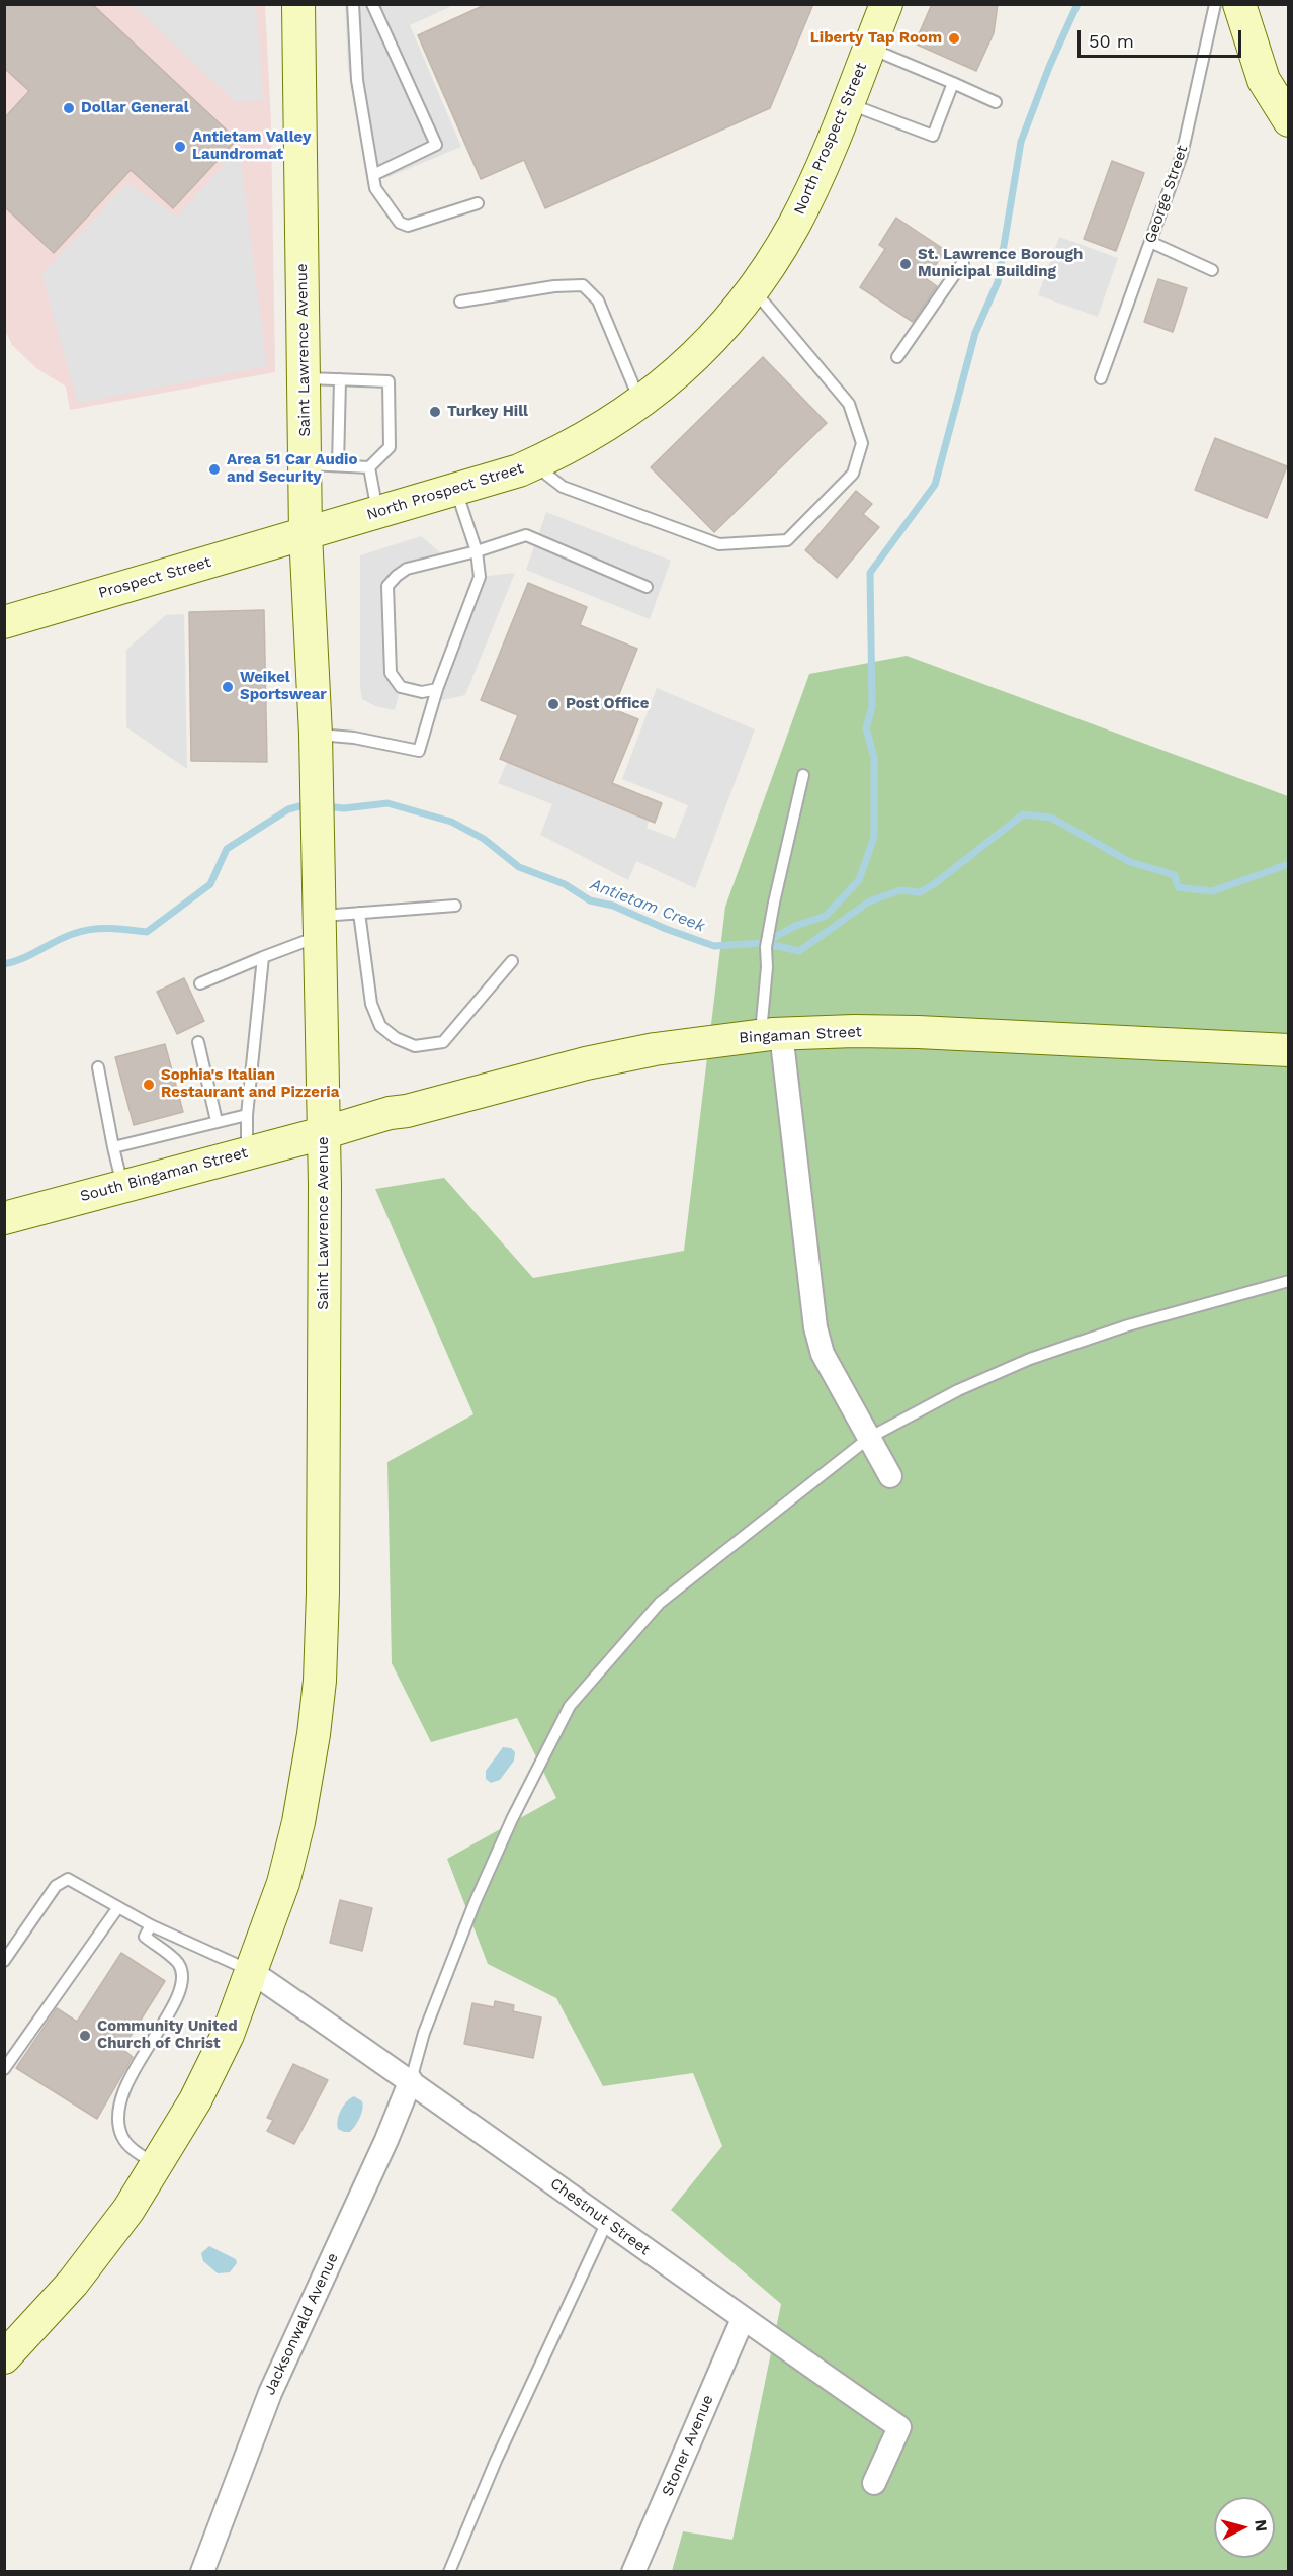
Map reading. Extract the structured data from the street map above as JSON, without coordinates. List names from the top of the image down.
{
  "streets": {
    "street": [
      "North Prospect Street",
      "Saint Lawrence Avenue",
      "Prospect Street",
      "Bingaman Street",
      "South Bingaman Street",
      "Chestnut Street",
      "Jacksonwald Avenue",
      "Stoner Avenue"
    ],
    "lane": ["George Street"]
  },
  "crossings": [
    ["North Prospect Street", "Saint Lawrence Avenue"],
    ["North Prospect Street", "Prospect Street"],
    ["Saint Lawrence Avenue", "Prospect Street"],
    ["Saint Lawrence Avenue", "Bingaman Street"],
    ["Saint Lawrence Avenue", "South Bingaman Street"],
    ["Saint Lawrence Avenue", "Chestnut Street"],
    ["Bingaman Street", "South Bingaman Street"],
    ["Chestnut Street", "Jacksonwald Avenue"],
    ["Chestnut Street", "Stoner Avenue"]
  ],
  "water": ["Antietam Creek"],
  "places": [
    "Liberty Tap Room",
    "Dollar General",
    "Antietam Valley Laundromat",
    "St. Lawrence Borough Municipal Building",
    "Turkey Hill",
    "Area 51 Car Audio and Security",
    "Weikel Sportswear",
    "Post Office",
    "Sophia's Italian Restaurant and Pizzeria",
    "Community United Church of Christ"
  ],
  "scale_bar": "50 m",
  "north": "right"
}
